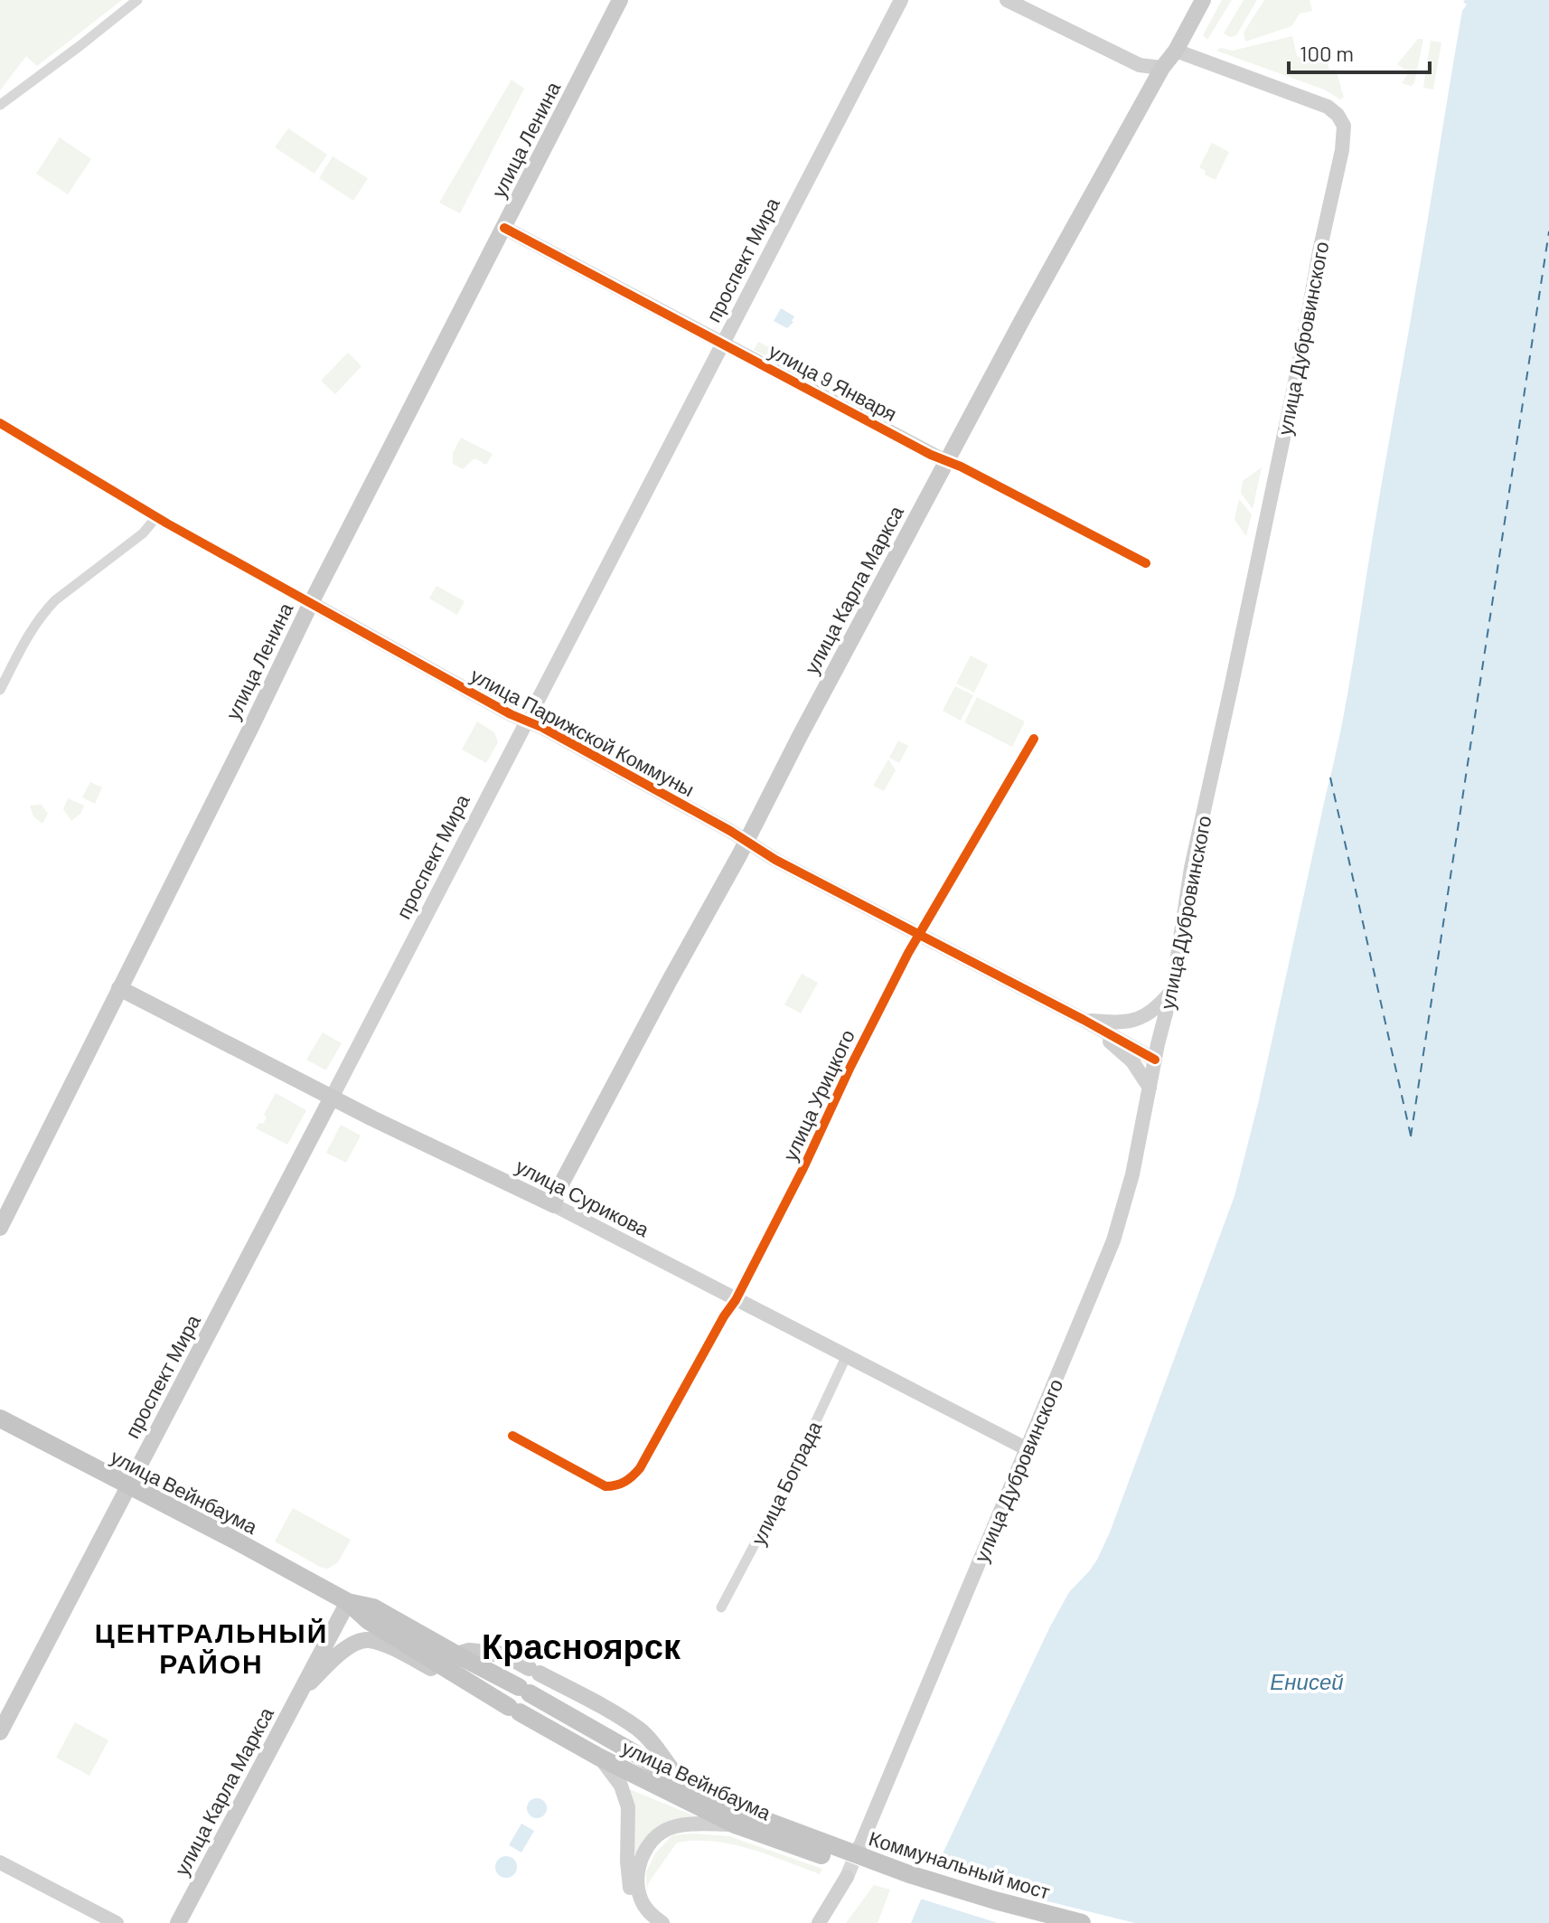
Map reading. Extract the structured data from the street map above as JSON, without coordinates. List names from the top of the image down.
{
  "streets": {
    "highway": ["улица Вейнбаума", "Коммунальный мост"],
    "main road": [
      "улица Ленина",
      "проспект Мира",
      "улица Дубровинского",
      "улица 9 Января",
      "улица Карла Маркса",
      "улица Парижской Коммуны",
      "улица Сурикова"
    ],
    "street": ["улица Урицкого", "улица Бограда"]
  },
  "crossings": [
    ["улица Ленина", "улица 9 Января"],
    ["улица Ленина", "улица Парижской Коммуны"],
    ["улица Ленина", "улица Сурикова"],
    ["проспект Мира", "улица 9 Января"],
    ["проспект Мира", "улица Парижской Коммуны"],
    ["проспект Мира", "улица Сурикова"],
    ["проспект Мира", "улица Вейнбаума"],
    ["улица Дубровинского", "улица Карла Маркса"],
    ["улица Дубровинского", "улица Парижской Коммуны"],
    ["улица Дубровинского", "улица Сурикова"],
    ["улица 9 Января", "улица Карла Маркса"],
    ["улица Карла Маркса", "улица Парижской Коммуны"],
    ["улица Карла Маркса", "улица Сурикова"],
    ["улица Карла Маркса", "улица Вейнбаума"],
    ["улица Парижской Коммуны", "улица Урицкого"],
    ["улица Урицкого", "улица Сурикова"],
    ["улица Сурикова", "улица Бограда"],
    ["улица Вейнбаума", "Коммунальный мост"]
  ],
  "districts": ["ЦЕНТРАЛЬНЫЙ РАЙОН", "Красноярск"],
  "water": ["Енисей"],
  "scale_bar": "100 m"
}
